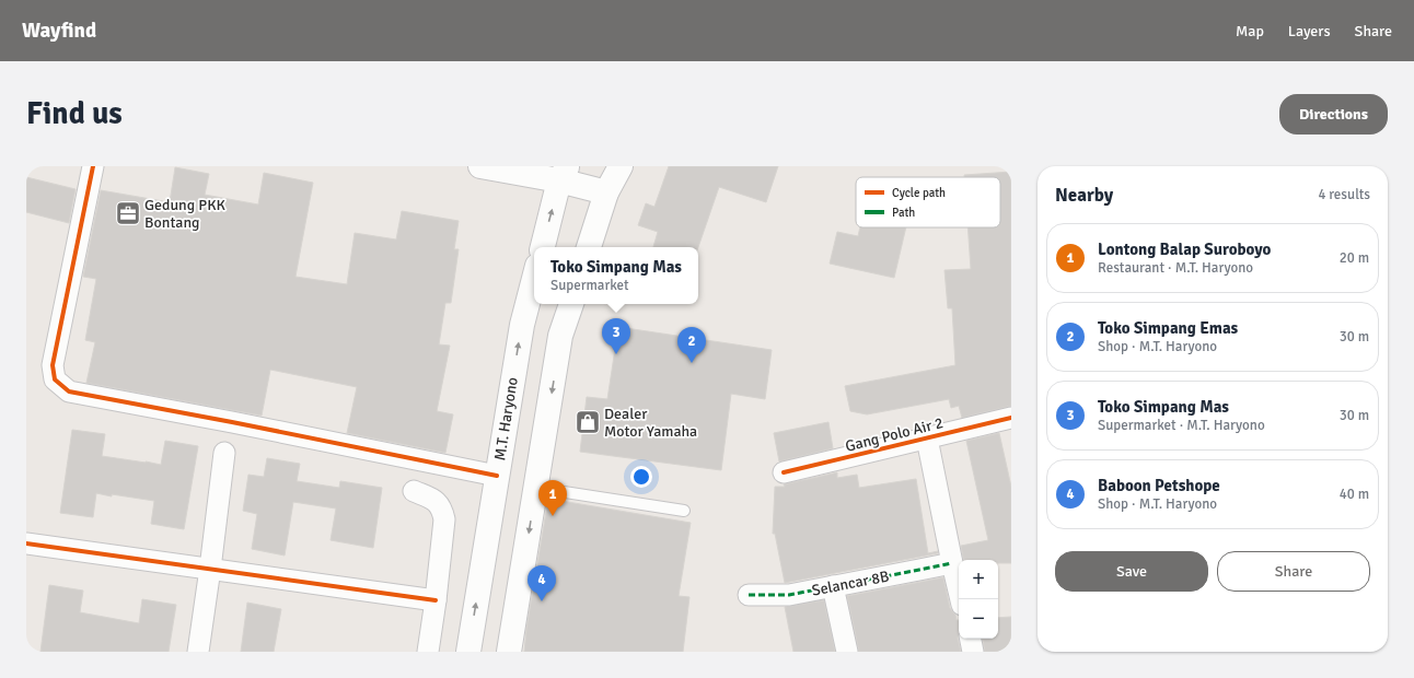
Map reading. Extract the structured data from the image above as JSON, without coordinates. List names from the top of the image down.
{
  "streets": {
    "main road": ["M.T. Haryono"],
    "street": ["Gang Polo Air 2", "Selancar 8B"]
  },
  "places": {
    "office": ["Gedung PKK Bontang"],
    "shop": ["Dealer Motor Yamaha"]
  },
  "legend": ["Cycle path", "Path"],
  "page": {
    "header": "Wayfind",
    "nav": ["Map", "Layers", "Share"],
    "buttons": [
      "Directions",
      ["Save", "Share"]
    ],
    "title": "Find us",
    "heading": ["Nearby", "4 results"],
    "list": [
      {
        "mark": "1",
        "name": "Lontong Balap Suroboyo",
        "note": "Restaurant · M.T. Haryono",
        "value": "20 m"
      },
      {
        "mark": "2",
        "name": "Toko Simpang Emas",
        "note": "Shop · M.T. Haryono",
        "value": "30 m"
      },
      {
        "mark": "3",
        "name": "Toko Simpang Mas",
        "note": "Supermarket · M.T. Haryono",
        "value": "30 m"
      },
      {
        "mark": "4",
        "name": "Baboon Petshope",
        "note": "Shop · M.T. Haryono",
        "value": "40 m"
      }
    ],
    "popup": ["Toko Simpang Mas", "Supermarket"],
    "pins": [
      "3",
      "2",
      "1",
      "4"
    ],
    "map_buttons": ["+", "−"]
  }
}
